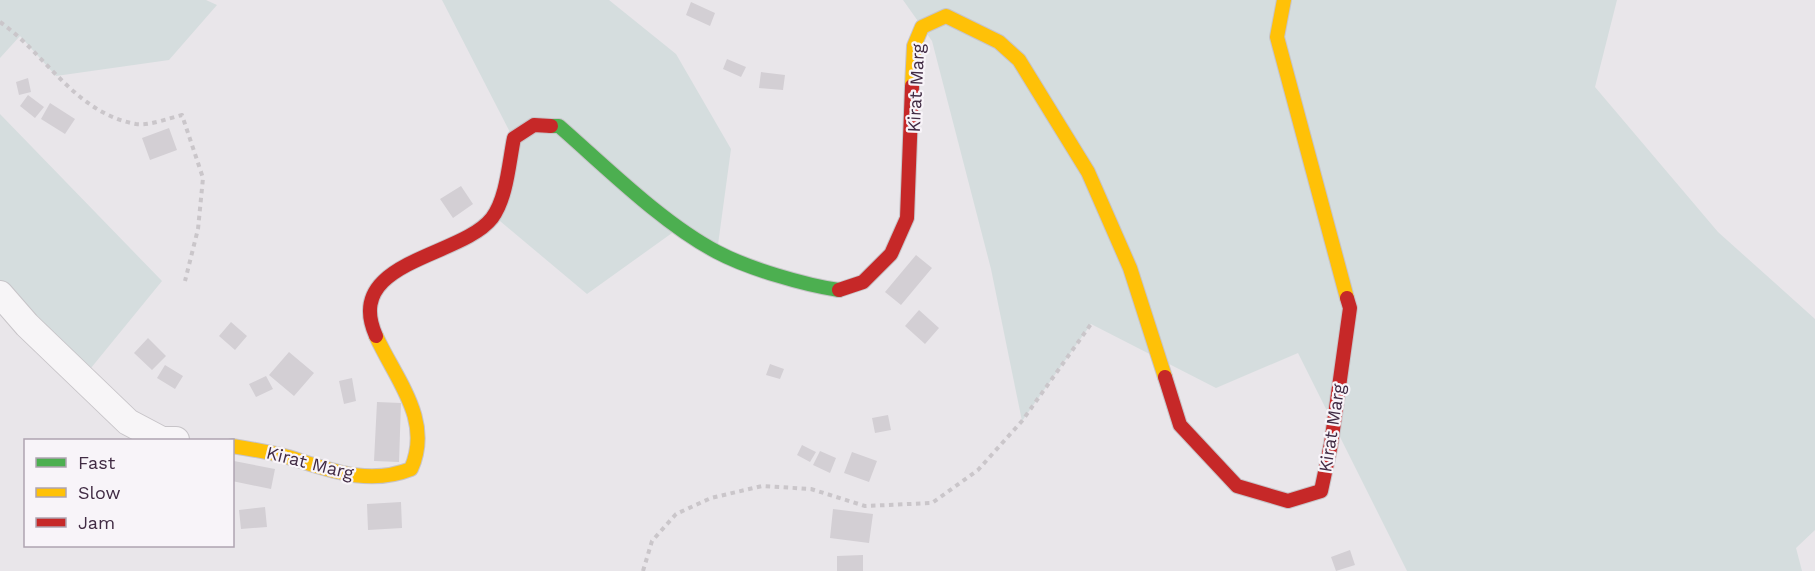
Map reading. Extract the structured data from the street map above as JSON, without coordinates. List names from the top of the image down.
{
  "streets": {
    "street": ["Kirat Marg"]
  },
  "legend": ["Fast", "Slow", "Jam"]
}
